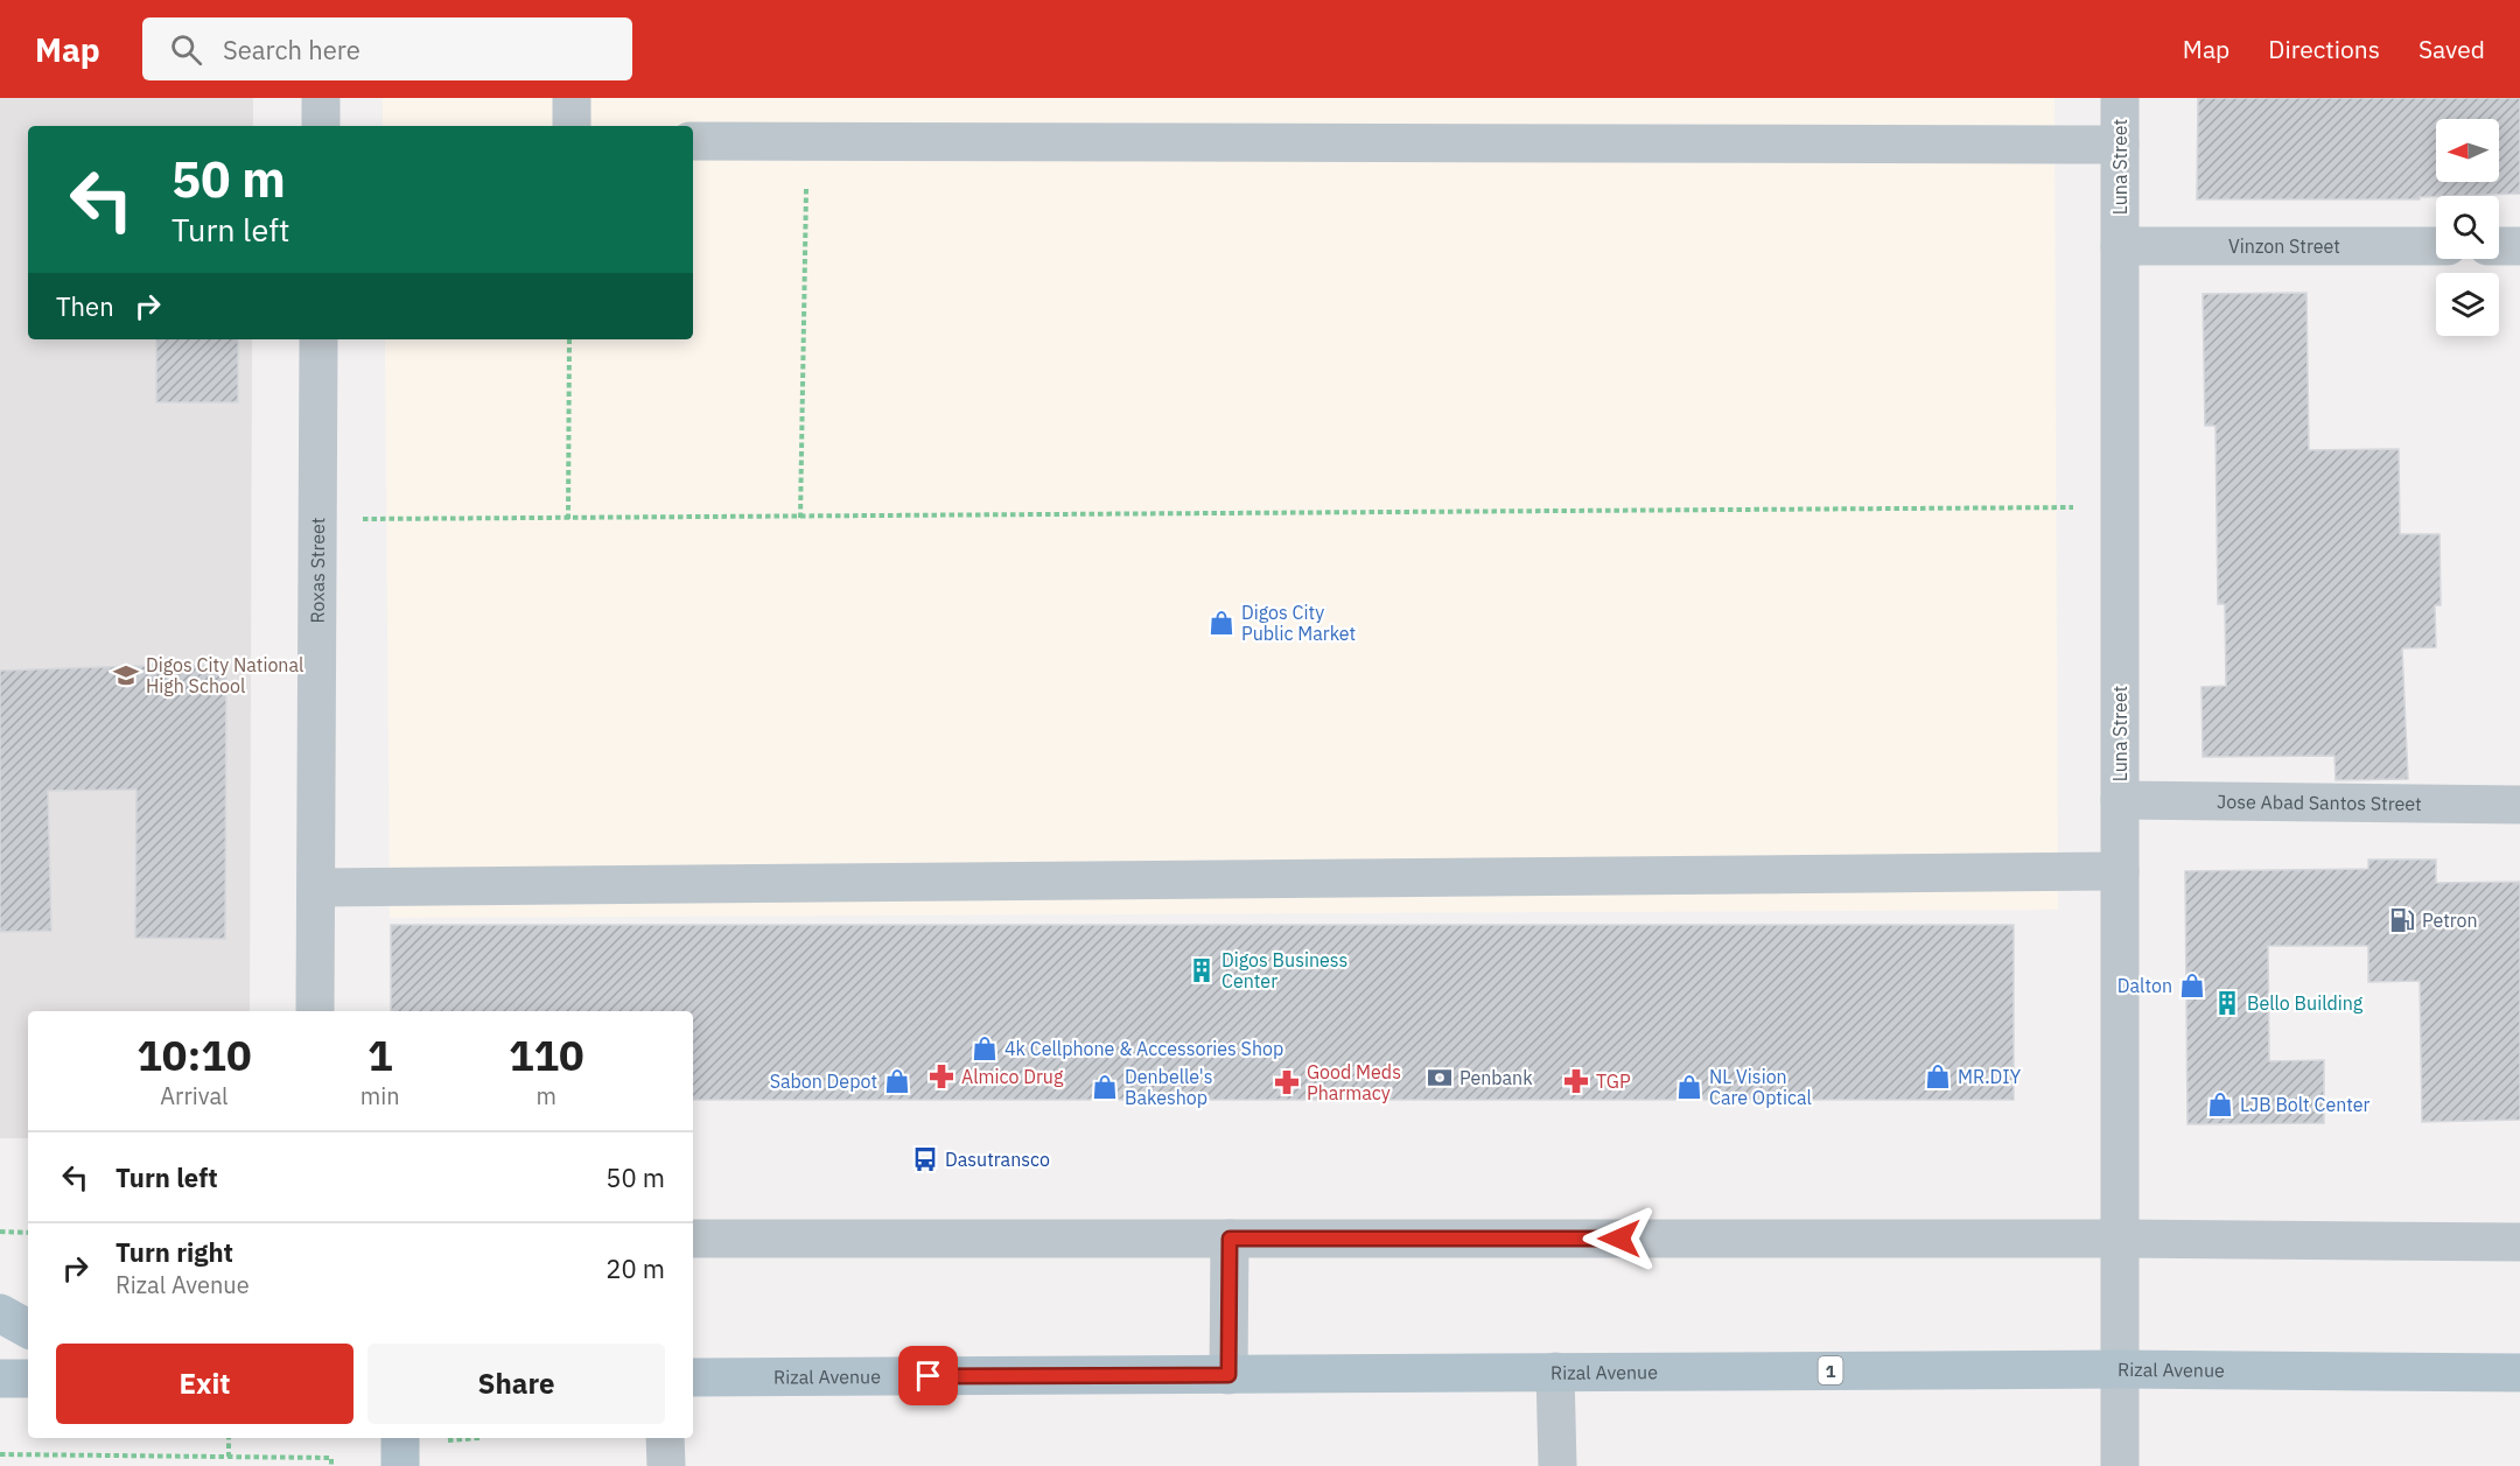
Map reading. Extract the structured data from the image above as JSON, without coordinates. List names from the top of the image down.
{
  "streets": {
    "main road": ["Rizal Avenue", "1"],
    "street": [
      "Luna Street",
      "Vinzon Street",
      "Roxas Street",
      "Jose Abad Santos Street"
    ]
  },
  "crossings": [
    ["Luna Street", "Vinzon Street"],
    ["Luna Street", "Jose Abad Santos Street"],
    ["Luna Street", "Rizal Avenue"]
  ],
  "places": {
    "shop": [
      "Digos City Public Market",
      "Dalton",
      "4k Cellphone & Accessories Shop",
      "MR.DIY",
      "Sabon Depot",
      "Denbelle's Bakeshop",
      "NL Vision Care Optical",
      "LJB Bolt Center"
    ],
    "school or university": ["Digos City National High School"],
    "fuel station": ["Petron"],
    "building": ["Digos Business Center", "Bello Building"],
    "pharmacy": ["Almico Drug", "TGP", "Good Meds Pharmacy"],
    "bank": ["Penbank"],
    "bus stop": ["Dasutransco"]
  },
  "north": "left",
  "page": {
    "header": "Map",
    "search": "Search here",
    "nav": ["Map", "Directions", "Saved"],
    "turn": ["50 m", "Turn left"],
    "then": "Then",
    "eta": [
      "10:10",
      "Arrival",
      "1",
      "min",
      "110",
      "m"
    ],
    "list": [
      {
        "name": "Turn left",
        "value": "50 m"
      },
      {
        "name": "Turn right",
        "note": "Rizal Avenue",
        "value": "20 m"
      }
    ],
    "buttons": ["Exit", "Share"]
  }
}
